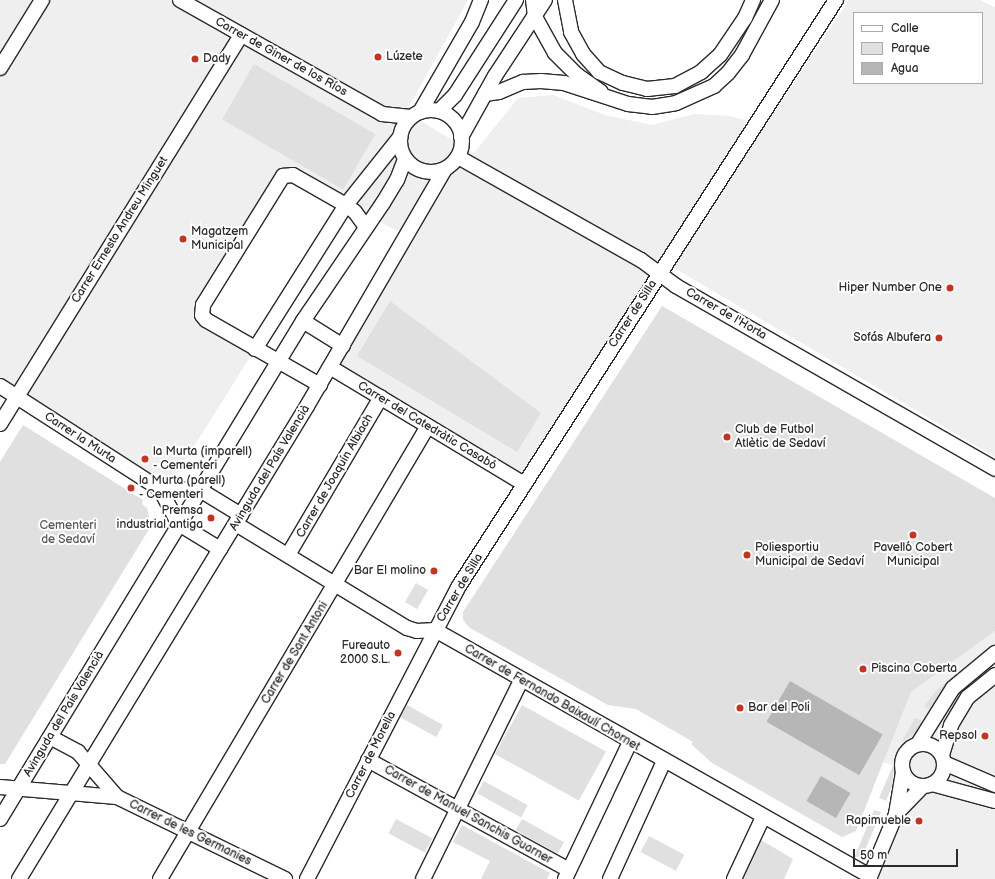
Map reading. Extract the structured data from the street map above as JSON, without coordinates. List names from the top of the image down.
{
  "streets": {
    "street": [
      "Carrer de Giner de los Ríos",
      "Carrer Ernesto Andreu Minguet",
      "Carrer de Silla",
      "Carrer de l'Horta",
      "Carrer del Catedràtic Casabó",
      "Carrer la Murta",
      "Avinguda del País Valencià",
      "Carrer de Joaquín Albiach",
      "Carrer de Sant Antoni",
      "Carrer de Fernando Baixaulí Chornet",
      "Carrer de Morella",
      "Carrer de Manuel Sanchis Guarner",
      "Carrer de les Germanies"
    ]
  },
  "crossings": [
    ["Carrer de Giner de los Ríos", "Carrer Ernesto Andreu Minguet"],
    ["Carrer de Giner de los Ríos", "Carrer de l'Horta"],
    ["Carrer de Giner de los Ríos", "Avinguda del País Valencià"],
    ["Carrer Ernesto Andreu Minguet", "Carrer la Murta"],
    ["Carrer de Silla", "Carrer de l'Horta"],
    ["Carrer de Silla", "Carrer del Catedràtic Casabó"],
    ["Carrer de Silla", "Carrer de Fernando Baixaulí Chornet"],
    ["Carrer de Silla", "Carrer de Morella"],
    ["Carrer de l'Horta", "Avinguda del País Valencià"],
    ["Carrer del Catedràtic Casabó", "Avinguda del País Valencià"],
    ["Carrer del Catedràtic Casabó", "Carrer de Joaquín Albiach"],
    ["Carrer del Catedràtic Casabó", "Carrer de Sant Antoni"],
    ["Carrer la Murta", "Avinguda del País Valencià"],
    ["Carrer de Sant Antoni", "Carrer de les Germanies"],
    ["Carrer de Fernando Baixaulí Chornet", "Carrer de Morella"],
    ["Carrer de Morella", "Carrer de Manuel Sanchis Guarner"]
  ],
  "parks": ["Cementeri de Sedaví"],
  "places": [
    "Lúzete",
    "Dady",
    "Magatzem Municipal",
    "Hiper Number One",
    "Sofás Albufera",
    "Club de Futbol Atlètic de Sedaví",
    "la Murta (imparell) - Cementeri",
    "la Murta (parell) - Cementeri",
    "Premsa industrial antiga",
    "Pavelló Cobert Municipal",
    "Poliesportiu Municipal de Sedaví",
    "Bar El molino",
    "Fureauto 2000 S.L.",
    "Piscina Coberta",
    "Bar del Poli",
    "Repsol",
    "Rapimueble"
  ],
  "legend": ["Calle", "Parque", "Agua"],
  "scale_bar": "50 m"
}
